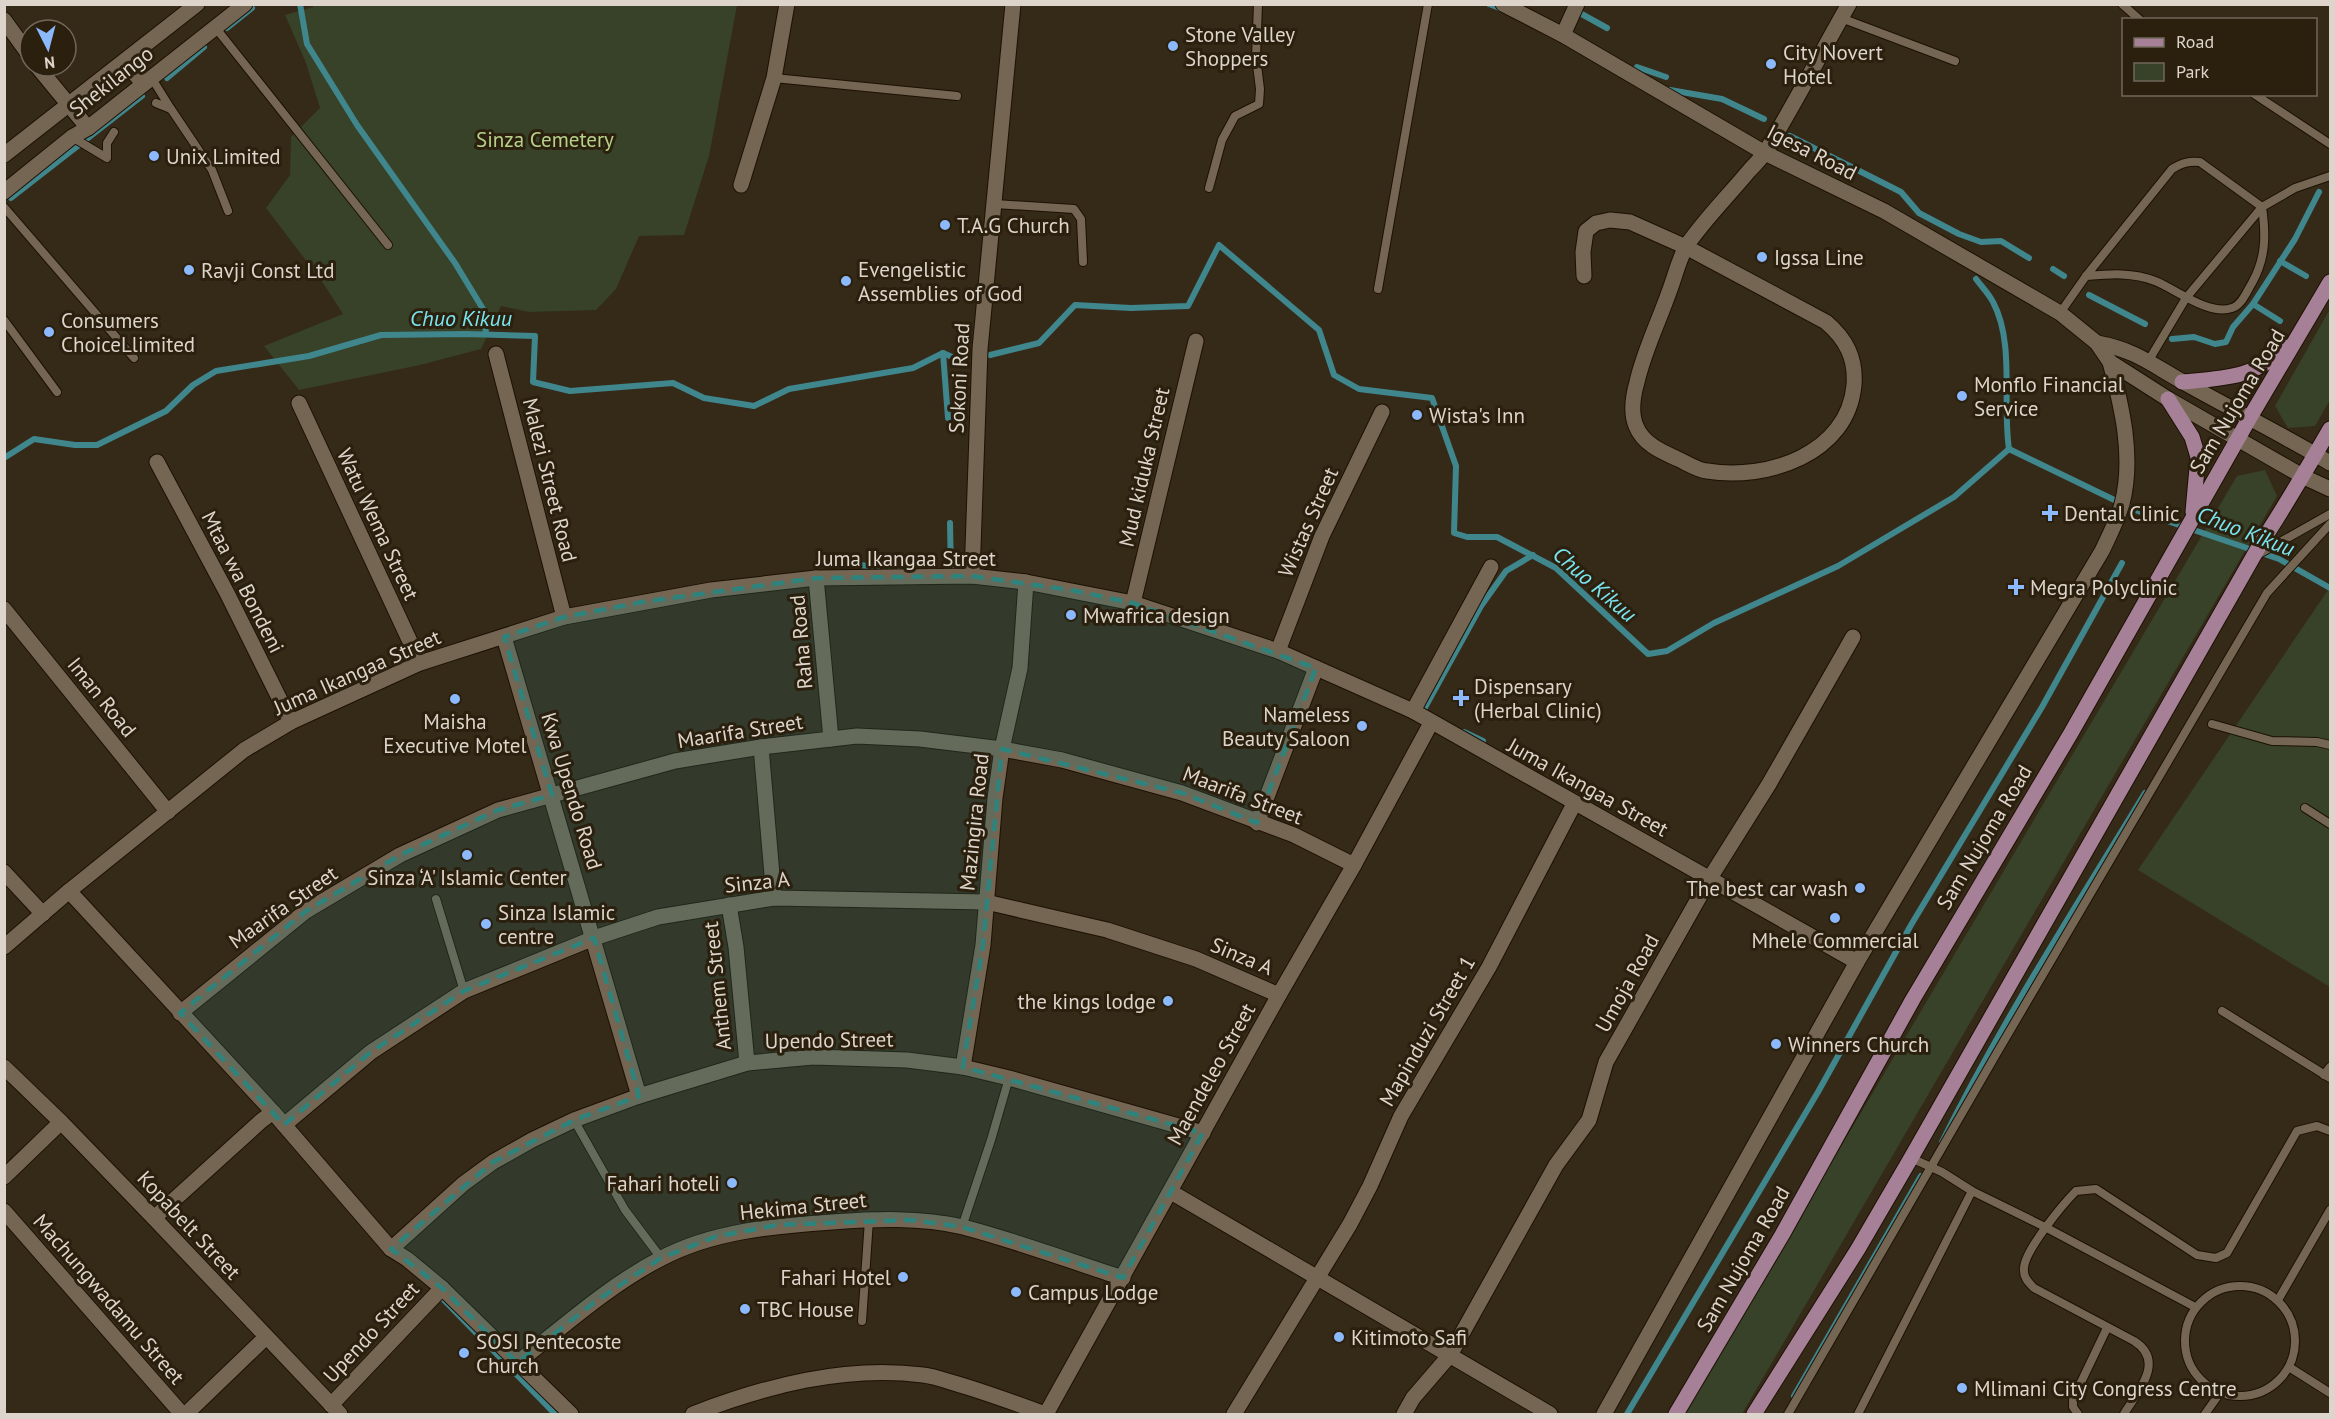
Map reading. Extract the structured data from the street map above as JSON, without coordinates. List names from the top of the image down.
{
  "streets": {
    "main road": ["Sam Nujoma Road"],
    "street": [
      "Shekilango",
      "Igesa Road",
      "Sokoni Road",
      "Mud kiduka Street",
      "Malezi Street Road",
      "Wistas Street",
      "Watu Wema Street",
      "Juma Ikangaa Street",
      "Mtaa wa Bondeni",
      "Raha Road",
      "Iman Road",
      "Maarifa Street",
      "Kwa Upendo Road",
      "Mazingira Road",
      "Sinza A",
      "Umoja Road",
      "Anthem Street",
      "Mapinduzi Street 1",
      "Upendo Street",
      "Maendeleo Street",
      "Hekima Street",
      "Kopabelt Street",
      "Machungwadamu Street"
    ]
  },
  "crossings": [
    ["Igesa Road", "Sam Nujoma Road"],
    ["Sokoni Road", "Juma Ikangaa Street"],
    ["Mud kiduka Street", "Juma Ikangaa Street"],
    ["Malezi Street Road", "Juma Ikangaa Street"],
    ["Wistas Street", "Juma Ikangaa Street"],
    ["Watu Wema Street", "Juma Ikangaa Street"],
    ["Juma Ikangaa Street", "Mtaa wa Bondeni"],
    ["Juma Ikangaa Street", "Raha Road"],
    ["Juma Ikangaa Street", "Iman Road"],
    ["Juma Ikangaa Street", "Kwa Upendo Road"],
    ["Juma Ikangaa Street", "Mazingira Road"],
    ["Juma Ikangaa Street", "Umoja Road"],
    ["Juma Ikangaa Street", "Mapinduzi Street 1"],
    ["Juma Ikangaa Street", "Maendeleo Street"],
    ["Raha Road", "Maarifa Street"],
    ["Maarifa Street", "Kwa Upendo Road"],
    ["Maarifa Street", "Mazingira Road"],
    ["Maarifa Street", "Maendeleo Street"],
    ["Kwa Upendo Road", "Sinza A"],
    ["Kwa Upendo Road", "Upendo Street"],
    ["Mazingira Road", "Sinza A"],
    ["Mazingira Road", "Upendo Street"],
    ["Sinza A", "Anthem Street"],
    ["Sinza A", "Maendeleo Street"],
    ["Anthem Street", "Upendo Street"],
    ["Upendo Street", "Maendeleo Street"],
    ["Upendo Street", "Kopabelt Street"],
    ["Maendeleo Street", "Hekima Street"]
  ],
  "water": ["Chuo Kikuu"],
  "parks": ["Sinza Cemetery"],
  "places": {
    "other": [
      "Stone Valley Shoppers",
      "City Novert Hotel",
      "Unix Limited",
      "T.A.G Church",
      "Igssa Line",
      "Ravji Const Ltd",
      "Evengelistic Assemblies of God",
      "Consumers ChoiceLlimited",
      "Monflo Financial Service",
      "Wista's Inn",
      "Mwafrica design",
      "Maisha Executive Motel",
      "Nameless Beauty Saloon",
      "Sinza ‘A' Islamic Center",
      "The best car wash",
      "Mhele Commercial",
      "Sinza Islamic centre",
      "the kings lodge",
      "Winners Church",
      "Fahari hoteli",
      "Fahari Hotel",
      "Campus Lodge",
      "TBC House",
      "Kitimoto Safi",
      "SOSI Pentecoste Church",
      "Mlimani City Congress Centre"
    ],
    "health": ["Dental Clinic", "Megra Polyclinic", "Dispensary (Herbal Clinic)"]
  },
  "legend": ["Road", "Park"],
  "north": "bottom"
}
